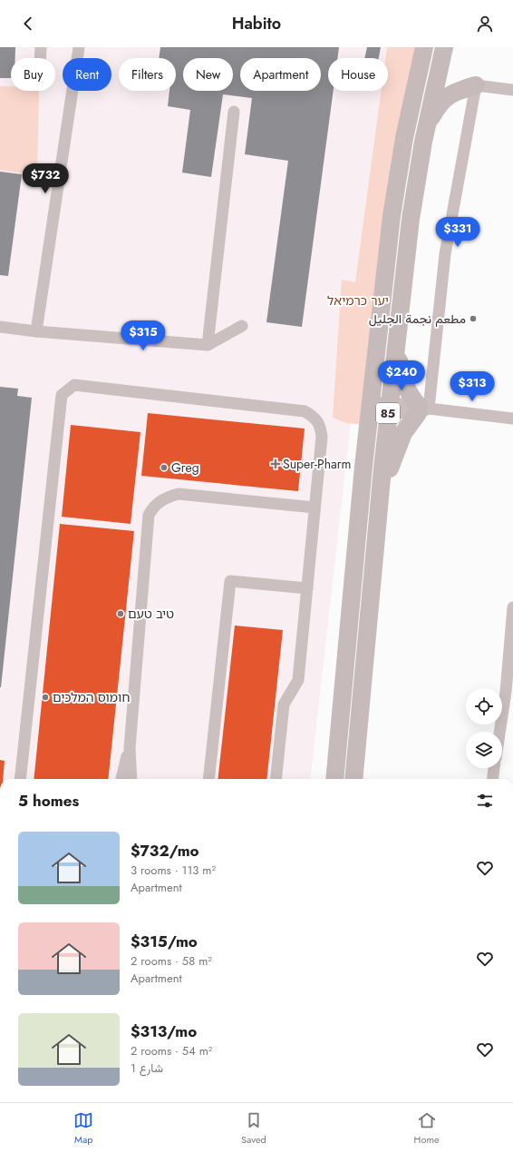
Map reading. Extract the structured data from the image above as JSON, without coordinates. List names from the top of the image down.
{
  "streets": {
    "highway": ["85"]
  },
  "parks": ["יער כרמיאל"],
  "places": {
    "other": [
      "مطعم نجمة الجليل",
      "Greg",
      "טיב טעם",
      "חומוס המלכים"
    ],
    "health": ["Super-Pharm"]
  },
  "page": {
    "header": "Habito",
    "chip": [
      "Buy",
      "Rent",
      "Filters",
      "New",
      "Apartment",
      "House"
    ],
    "price": [
      "$732",
      "$331",
      "$315",
      "$240",
      "$313"
    ],
    "heading": "5 homes",
    "list": [
      {
        "name": "$732/mo",
        "note": "3 rooms · 113 m² · Apartment"
      },
      {
        "name": "$315/mo",
        "note": "2 rooms · 58 m² · Apartment"
      },
      {
        "name": "$313/mo",
        "note": "2 rooms · 54 m² · شارع 1"
      }
    ],
    "tabs": ["Map", "Saved", "Home"]
  }
}
